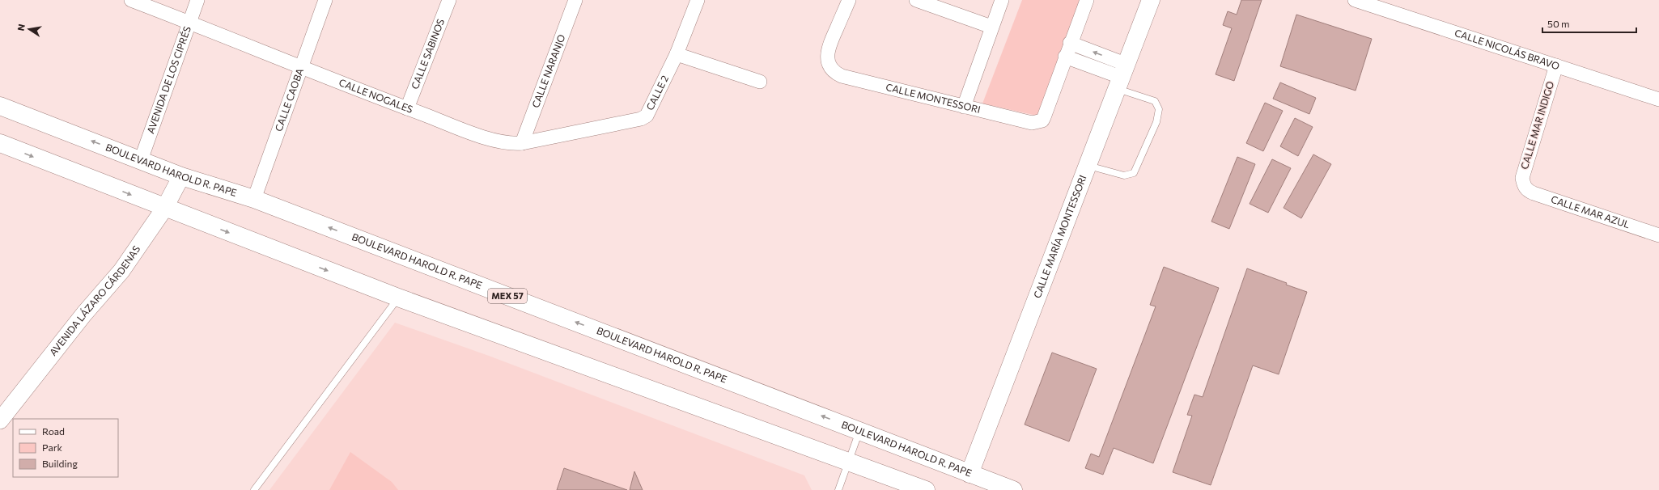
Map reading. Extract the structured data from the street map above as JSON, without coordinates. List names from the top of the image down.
{
  "streets": {
    "main road": ["BOULEVARD HAROLD R. PAPE", "CALLE MARÍA MONTESSORI", "MEX 57"],
    "street": [
      "CALLE NICOLÁS BRAVO",
      "CALLE SABINOS",
      "CALLE NARANJO",
      "AVENIDA DE LOS CIPRÉS",
      "CALLE 2",
      "CALLE NOGALES",
      "CALLE MONTESSORI",
      "CALLE CAOBA",
      "CALLE MAR INDIGO",
      "CALLE MAR AZUL",
      "AVENIDA LÁZARO CÁRDENAS"
    ]
  },
  "crossings": [
    ["CALLE NICOLÁS BRAVO", "CALLE MAR INDIGO"],
    ["CALLE SABINOS", "CALLE NOGALES"],
    ["CALLE NARANJO", "CALLE NOGALES"],
    ["AVENIDA DE LOS CIPRÉS", "CALLE NOGALES"],
    ["AVENIDA DE LOS CIPRÉS", "BOULEVARD HAROLD R. PAPE"],
    ["CALLE 2", "CALLE NOGALES"],
    ["CALLE NOGALES", "CALLE CAOBA"],
    ["CALLE CAOBA", "BOULEVARD HAROLD R. PAPE"],
    ["CALLE MAR INDIGO", "CALLE MAR AZUL"],
    ["BOULEVARD HAROLD R. PAPE", "CALLE MARÍA MONTESSORI"],
    ["BOULEVARD HAROLD R. PAPE", "AVENIDA LÁZARO CÁRDENAS"]
  ],
  "legend": ["Road", "Park", "Building"],
  "scale_bar": "50 m",
  "north": "left"
}
